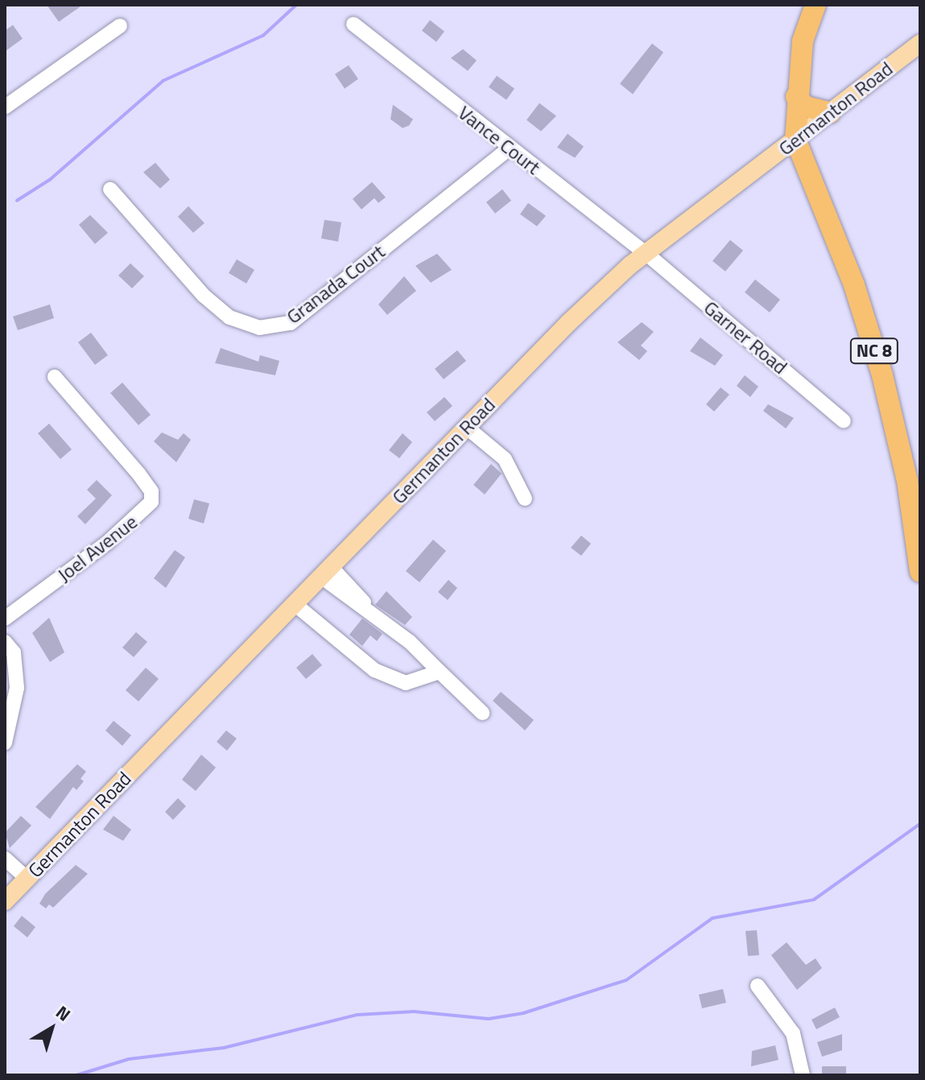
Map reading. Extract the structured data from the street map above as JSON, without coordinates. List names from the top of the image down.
{
  "streets": {
    "highway": ["NC 8"],
    "main road": ["Germanton Road"],
    "street": [
      "Vance Court",
      "Granada Court",
      "Garner Road",
      "Joel Avenue"
    ]
  },
  "crossings": [
    ["Germanton Road", "Vance Court"],
    ["Germanton Road", "Garner Road"],
    ["Germanton Road", "NC 8"],
    ["Vance Court", "Granada Court"],
    ["Vance Court", "Garner Road"]
  ],
  "north": "top right"
}
